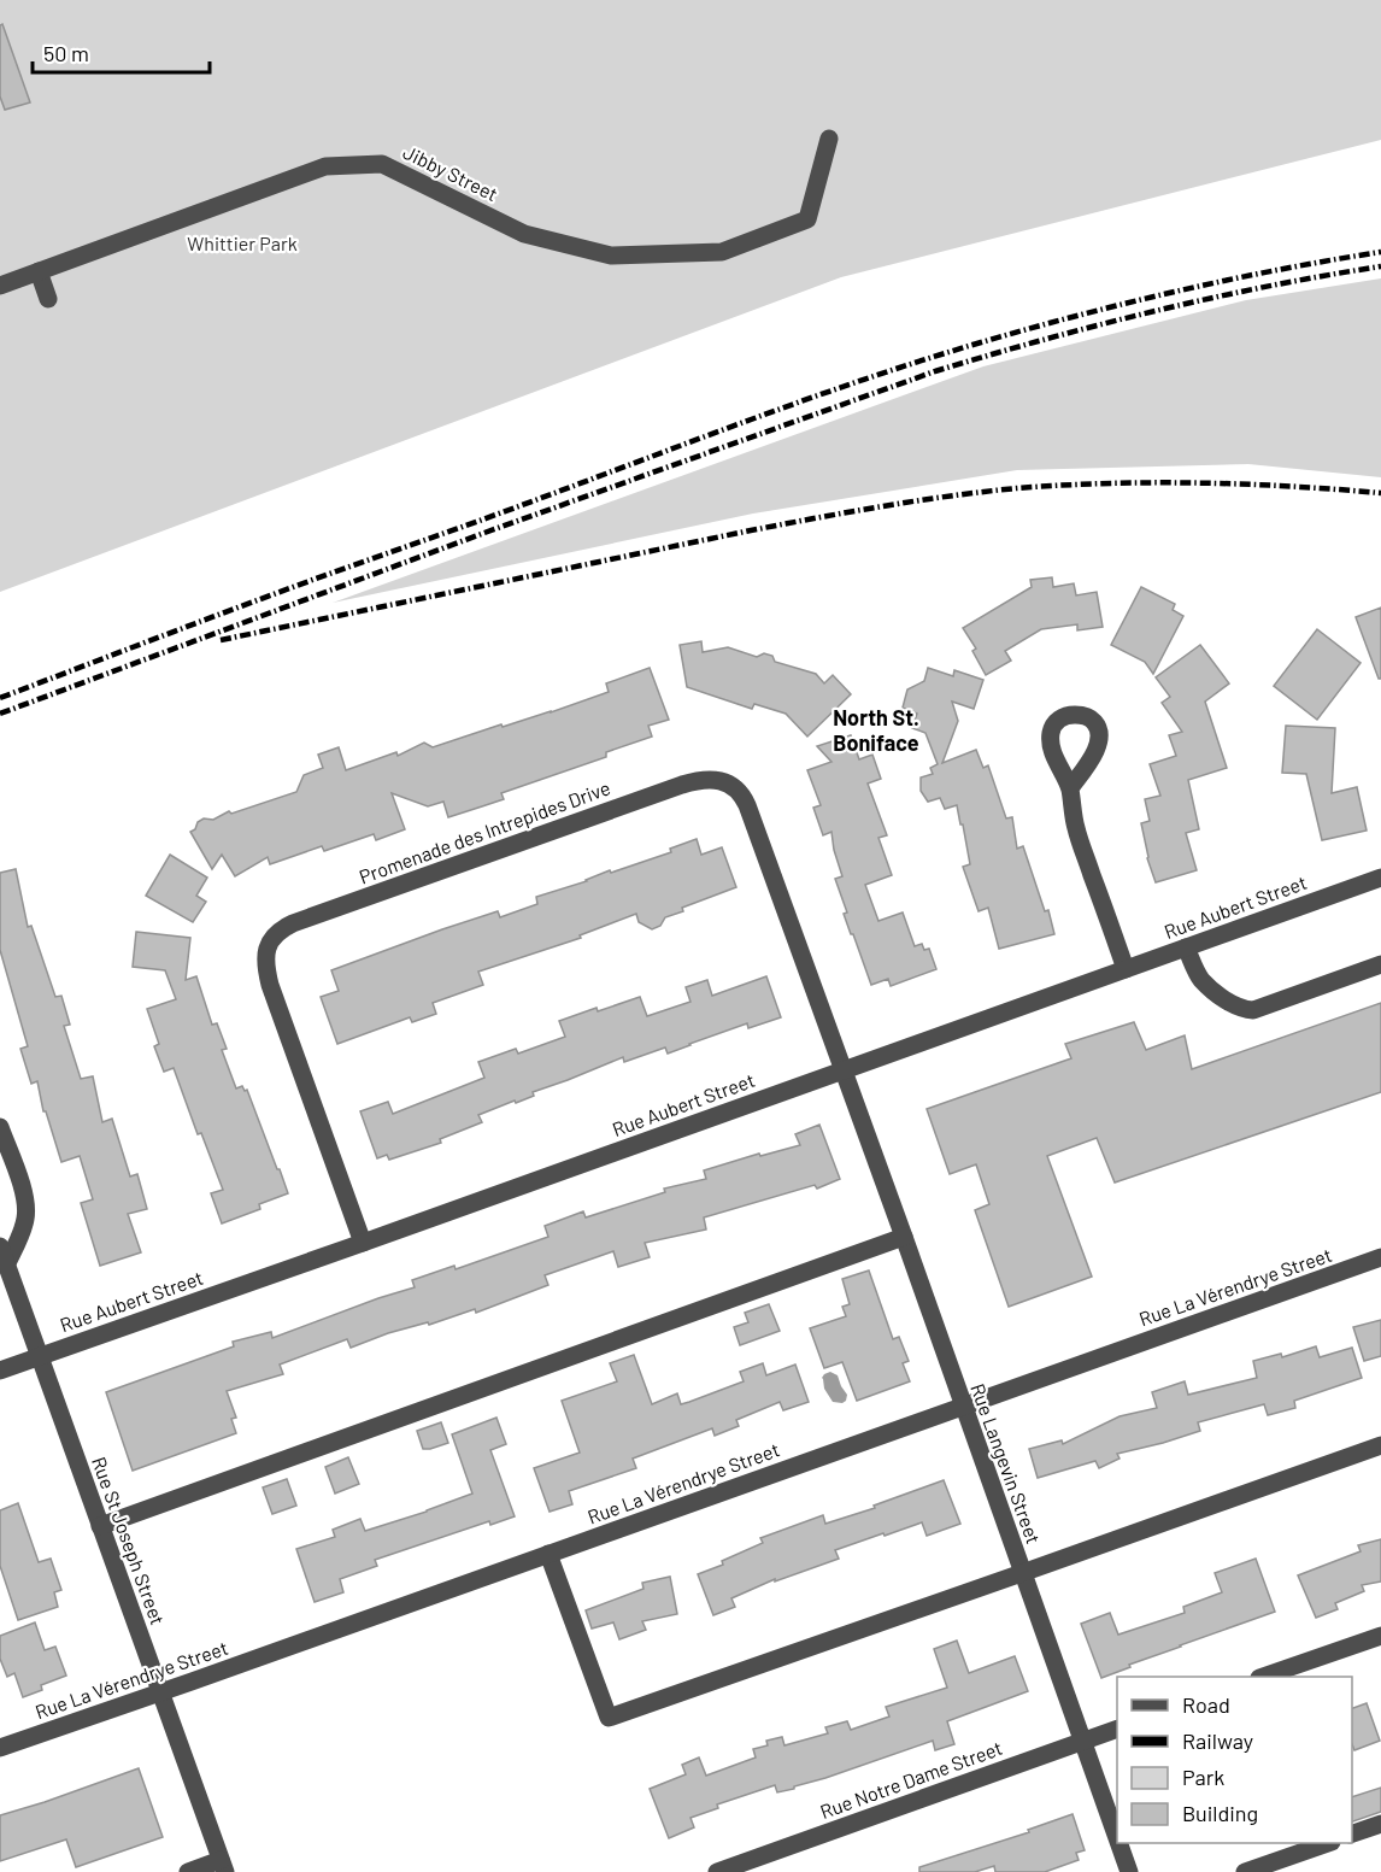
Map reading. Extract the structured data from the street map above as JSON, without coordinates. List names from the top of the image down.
{
  "streets": {
    "street": [
      "Jibby Street",
      "Promenade des Intrepides Drive",
      "Rue Aubert Street",
      "Rue La Vérendrye Street",
      "Rue Langevin Street",
      "Rue St Joseph Street",
      "Rue Notre Dame Street"
    ]
  },
  "crossings": [
    ["Promenade des Intrepides Drive", "Rue Aubert Street"],
    ["Promenade des Intrepides Drive", "Rue Langevin Street"],
    ["Rue Aubert Street", "Rue Langevin Street"],
    ["Rue Aubert Street", "Rue St Joseph Street"],
    ["Rue La Vérendrye Street", "Rue Langevin Street"],
    ["Rue La Vérendrye Street", "Rue St Joseph Street"],
    ["Rue Langevin Street", "Rue Notre Dame Street"]
  ],
  "districts": ["North St. Boniface"],
  "parks": ["Whittier Park"],
  "legend": [
    "Road",
    "Railway",
    "Park",
    "Building"
  ],
  "scale_bar": "50 m"
}
